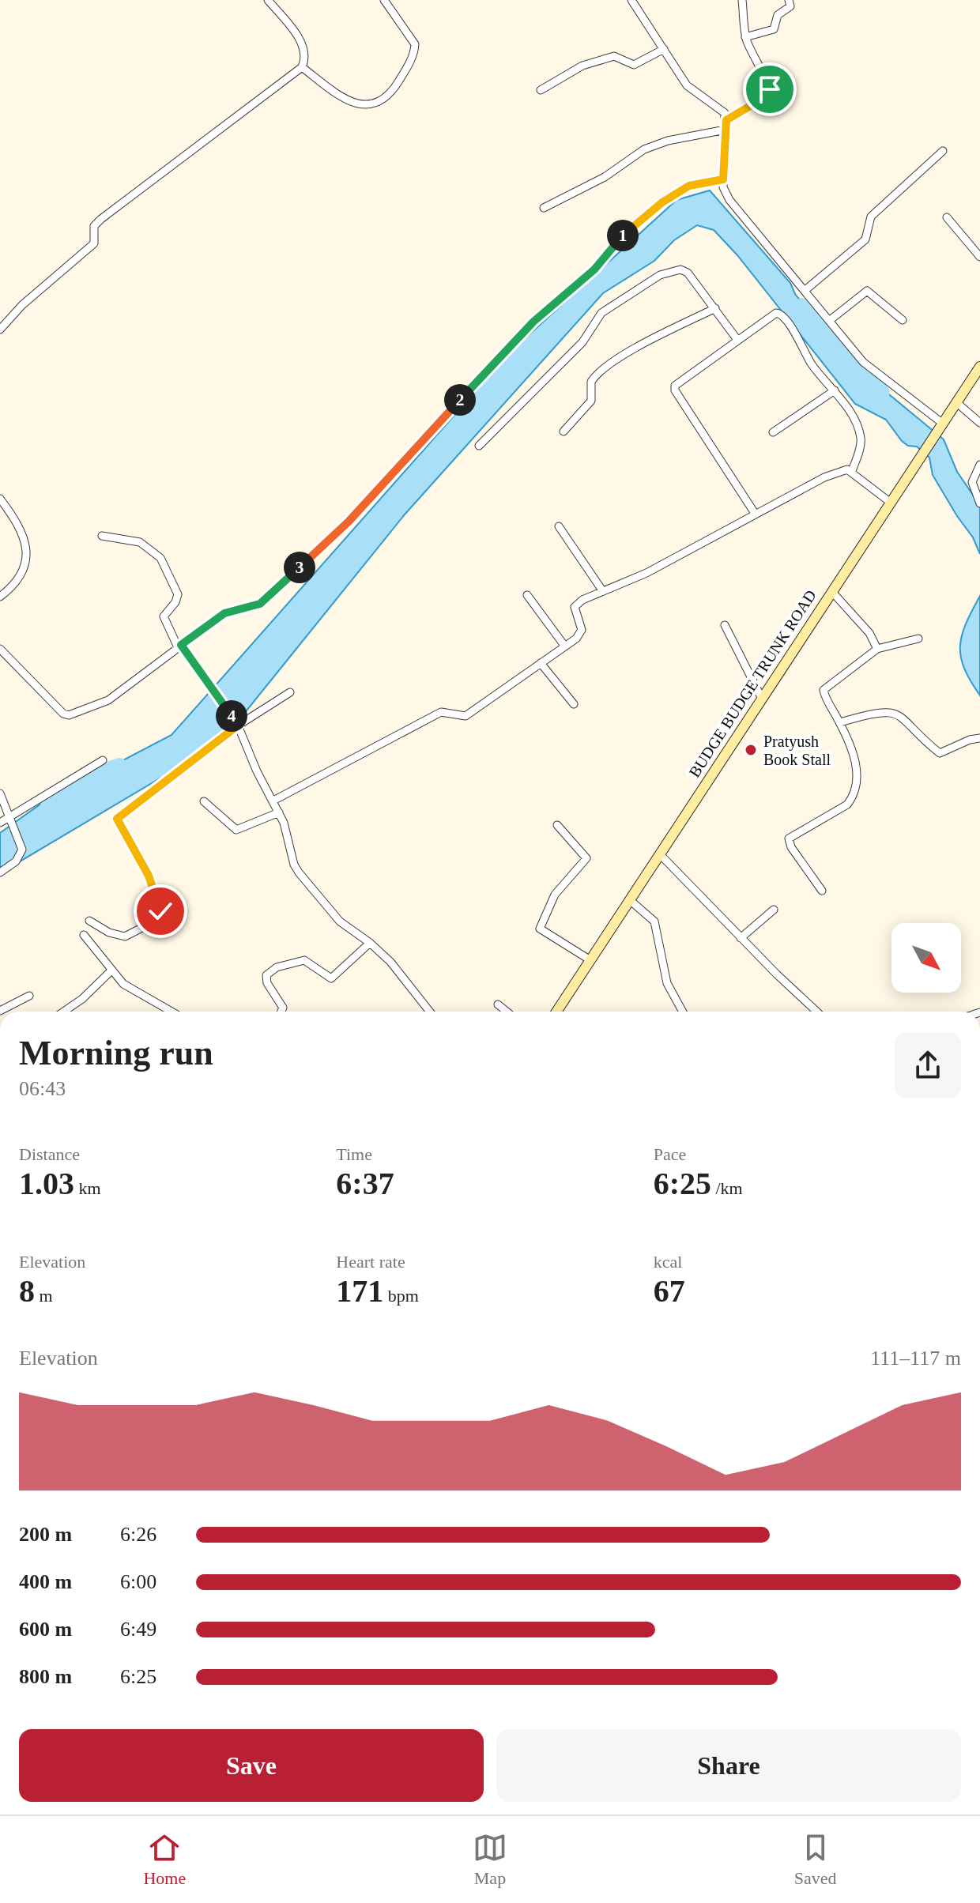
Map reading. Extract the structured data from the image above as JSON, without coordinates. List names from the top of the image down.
{
  "streets": {
    "main road": ["BUDGE BUDGE TRUNK ROAD"]
  },
  "places": ["Pratyush Book Stall"],
  "north": "bottom right",
  "page": {
    "pins": [
      "1",
      "2",
      "3",
      "4"
    ],
    "heading": ["Morning run", "06:43"],
    "stats": [
      ["Distance", "1.03 km"],
      ["Time", "6:37"],
      ["Pace", "6:25 /km"],
      ["Elevation", "8 m"],
      ["Heart rate", "171 bpm"],
      ["kcal", "67"]
    ],
    "chart": ["Elevation", "111–117 m"],
    "list": [
      {
        "name": "200 m",
        "note": "6:26"
      },
      {
        "name": "400 m",
        "note": "6:00"
      },
      {
        "name": "600 m",
        "note": "6:49"
      },
      {
        "name": "800 m",
        "note": "6:25"
      }
    ],
    "buttons": ["Save", "Share"],
    "tabs": ["Home", "Map", "Saved"]
  }
}
